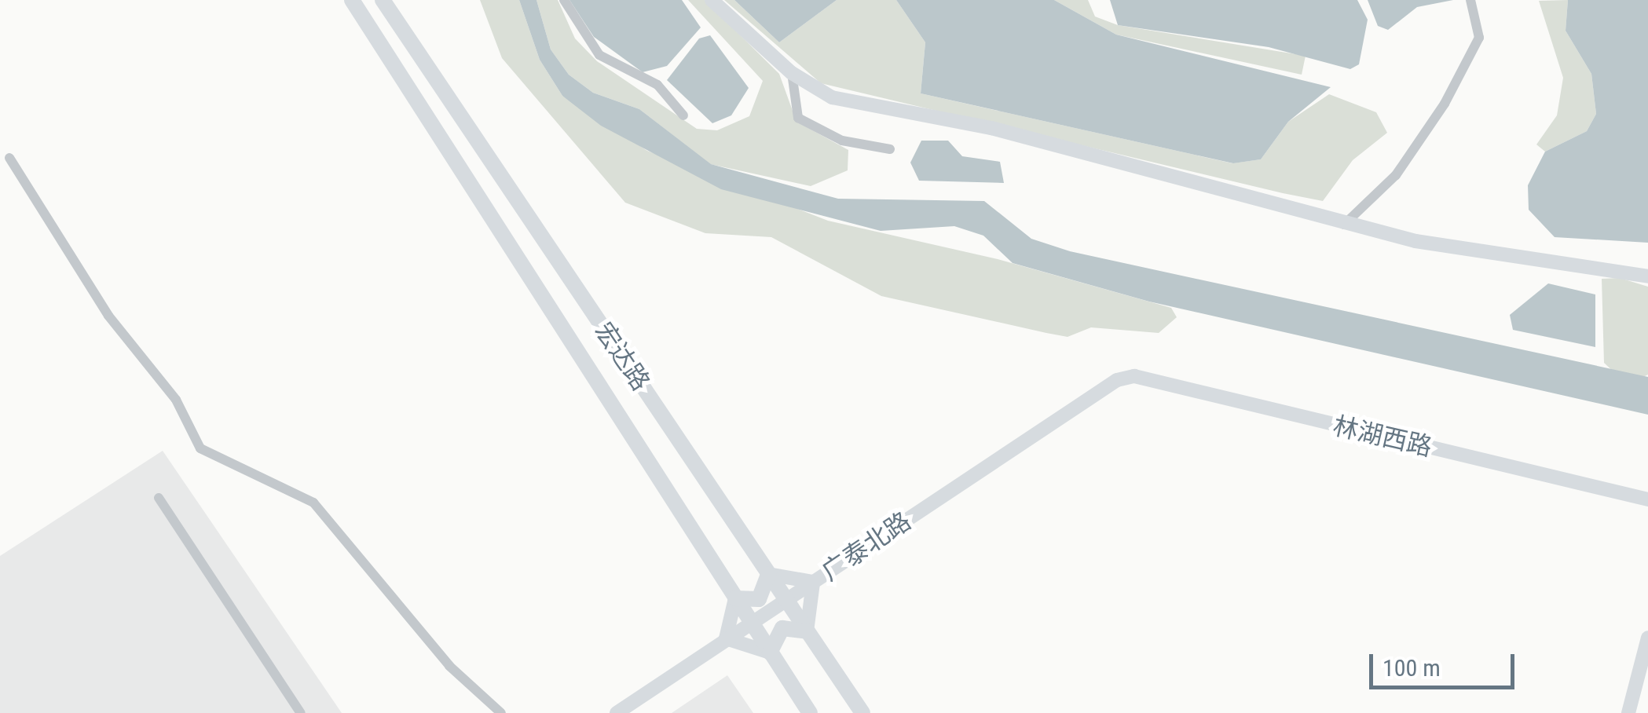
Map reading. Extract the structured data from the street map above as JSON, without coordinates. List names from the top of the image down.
{
  "streets": {
    "main road": ["宏达路"],
    "street": ["林湖西路", "广泰北路"]
  },
  "crossings": [
    ["宏达路", "广泰北路"],
    ["林湖西路", "广泰北路"]
  ],
  "scale_bar": "100 m"
}
